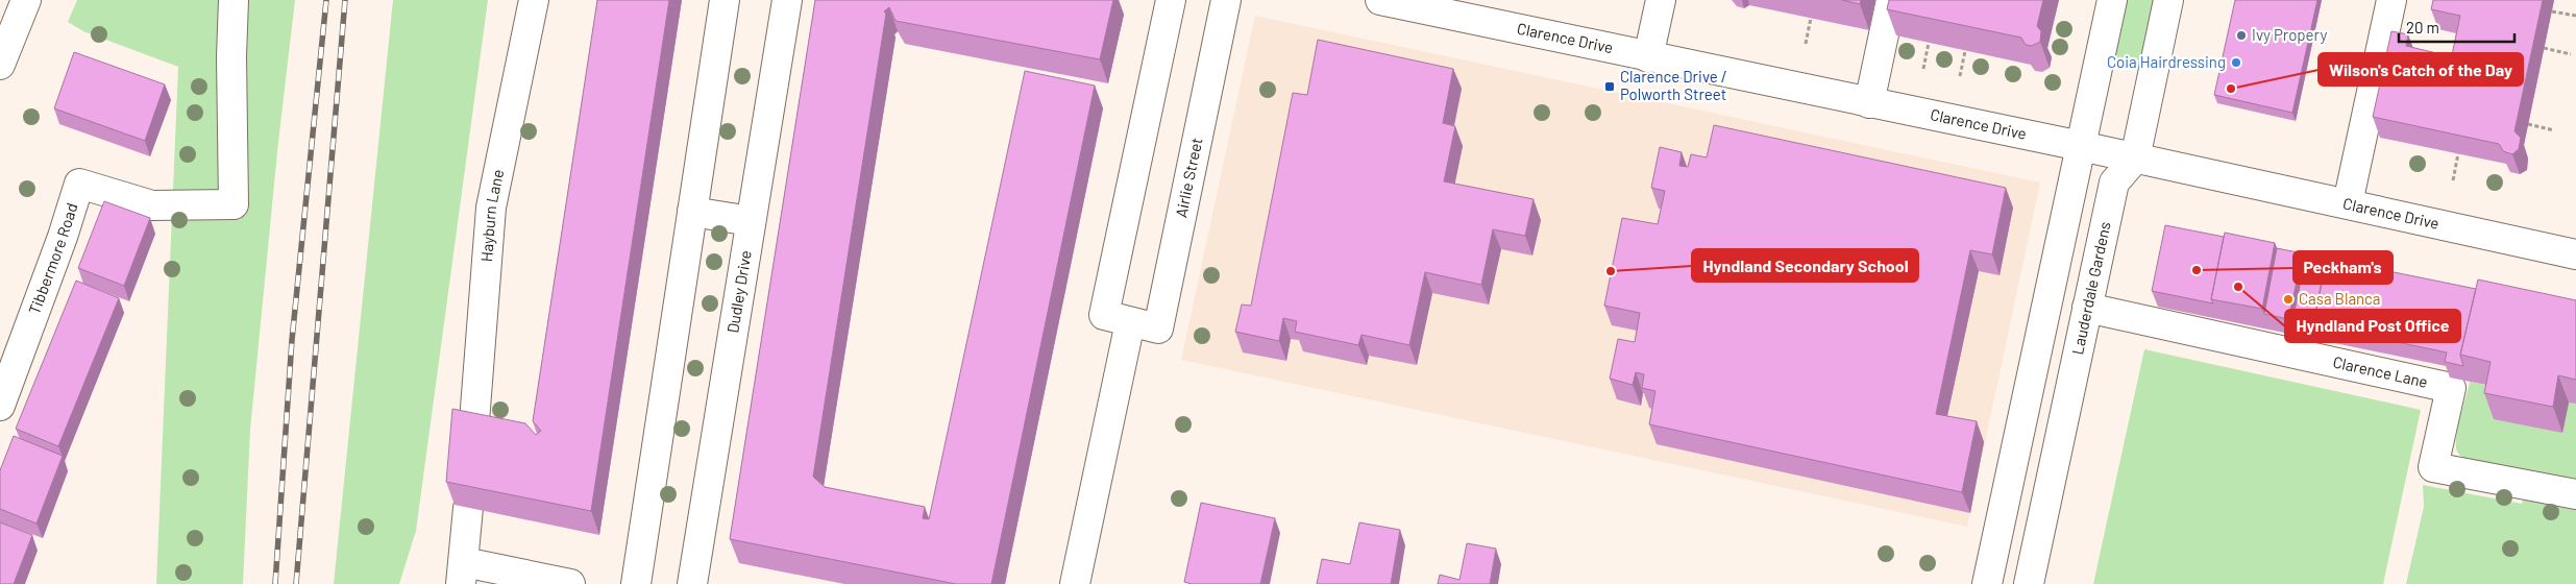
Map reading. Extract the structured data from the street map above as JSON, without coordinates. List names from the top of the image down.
{
  "streets": {
    "street": [
      "Clarence Drive",
      "Airlie Street",
      "Hayburn Lane",
      "Tibbermore Road",
      "Lauderdale Gardens",
      "Dudley Drive",
      "Clarence Lane"
    ]
  },
  "crossings": [
    ["Clarence Drive", "Lauderdale Gardens"],
    ["Lauderdale Gardens", "Clarence Lane"]
  ],
  "places": {
    "other": [
      "Ivy Propery",
      "Coia Hairdressing",
      "Wilson's Catch of the Day",
      "Peckham's",
      "Hyndland Secondary School",
      "Hyndland Post Office",
      "Casa Blanca"
    ],
    "transit": ["Clarence Drive / Polworth Street"]
  },
  "scale_bar": "20 m"
}
